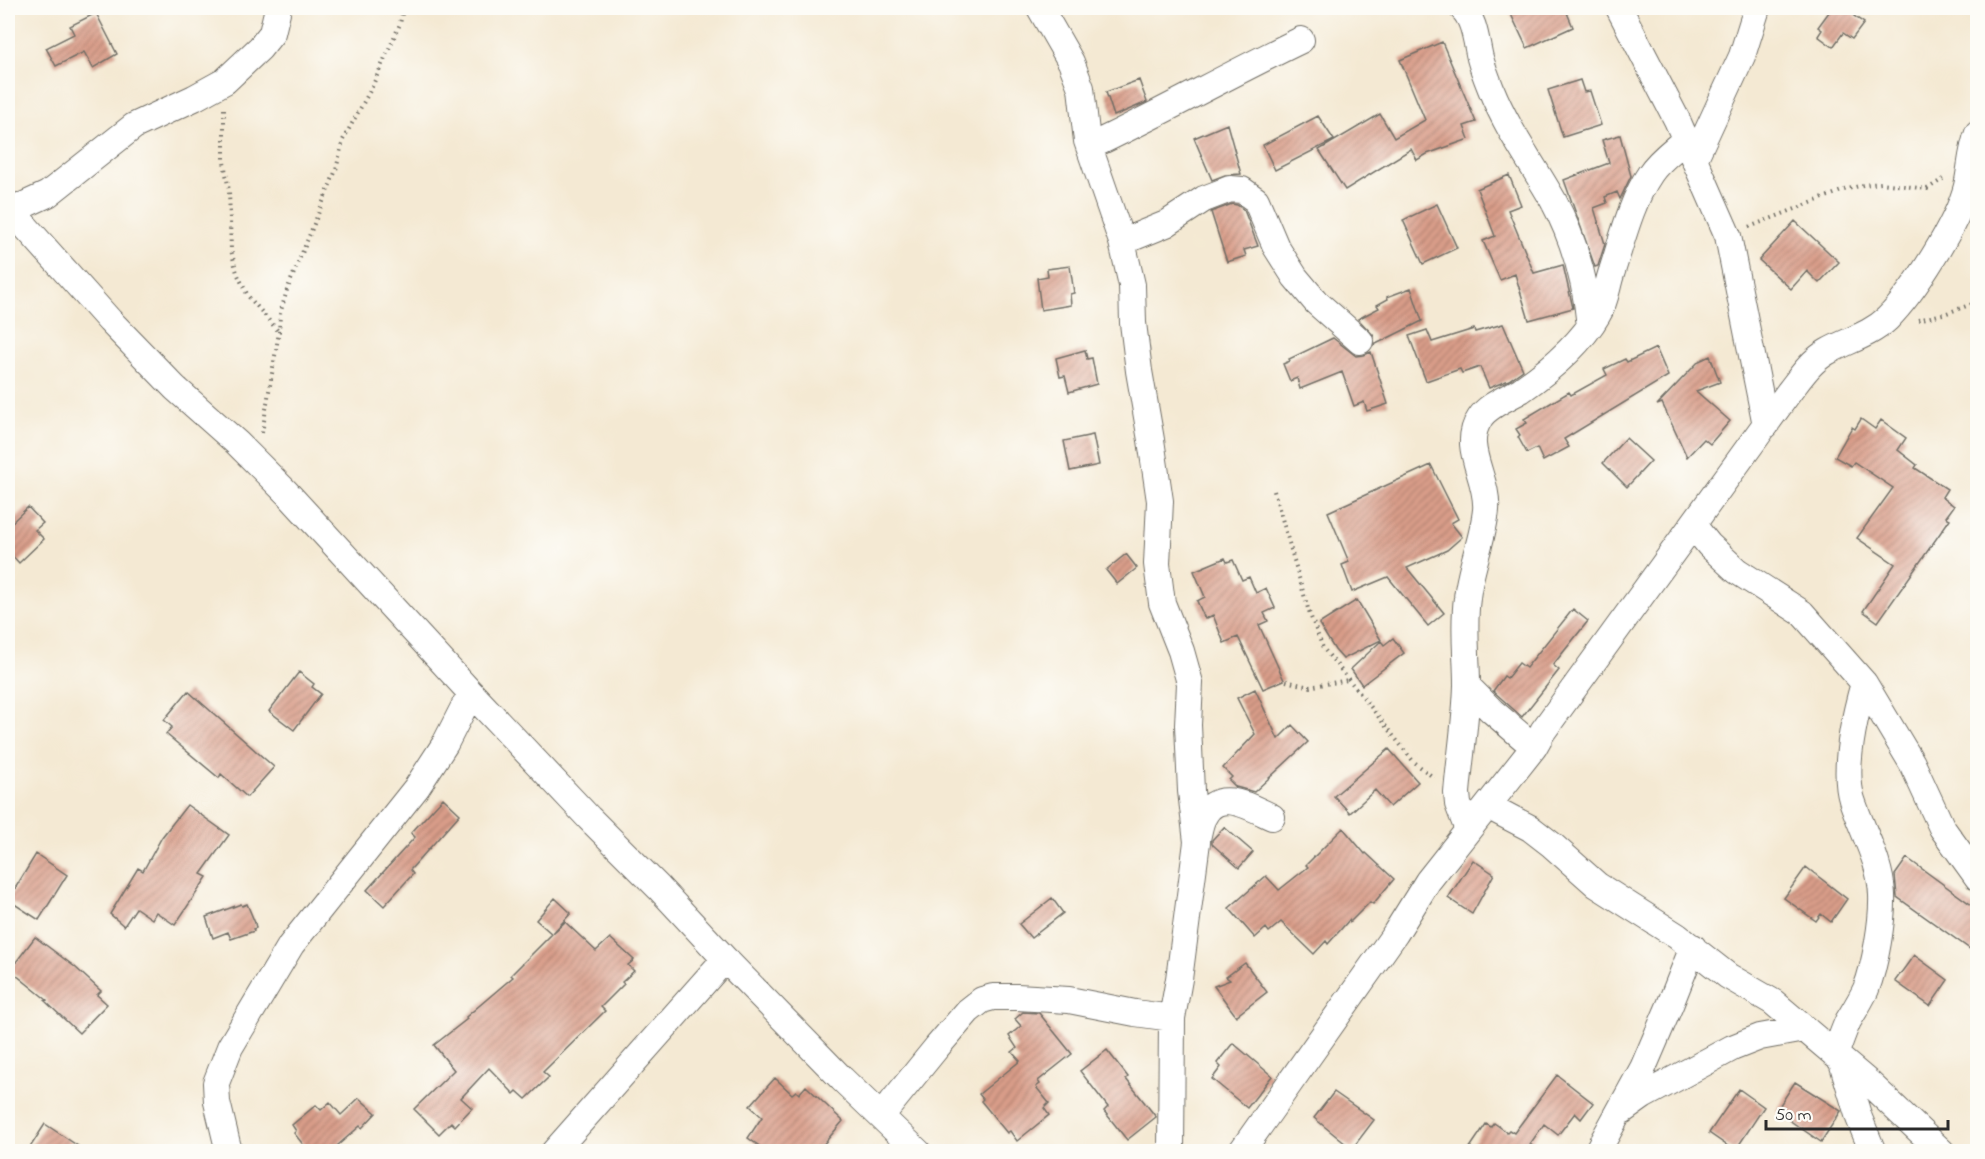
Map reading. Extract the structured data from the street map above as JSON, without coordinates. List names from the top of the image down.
{
  "scale_bar": "50 m"
}
